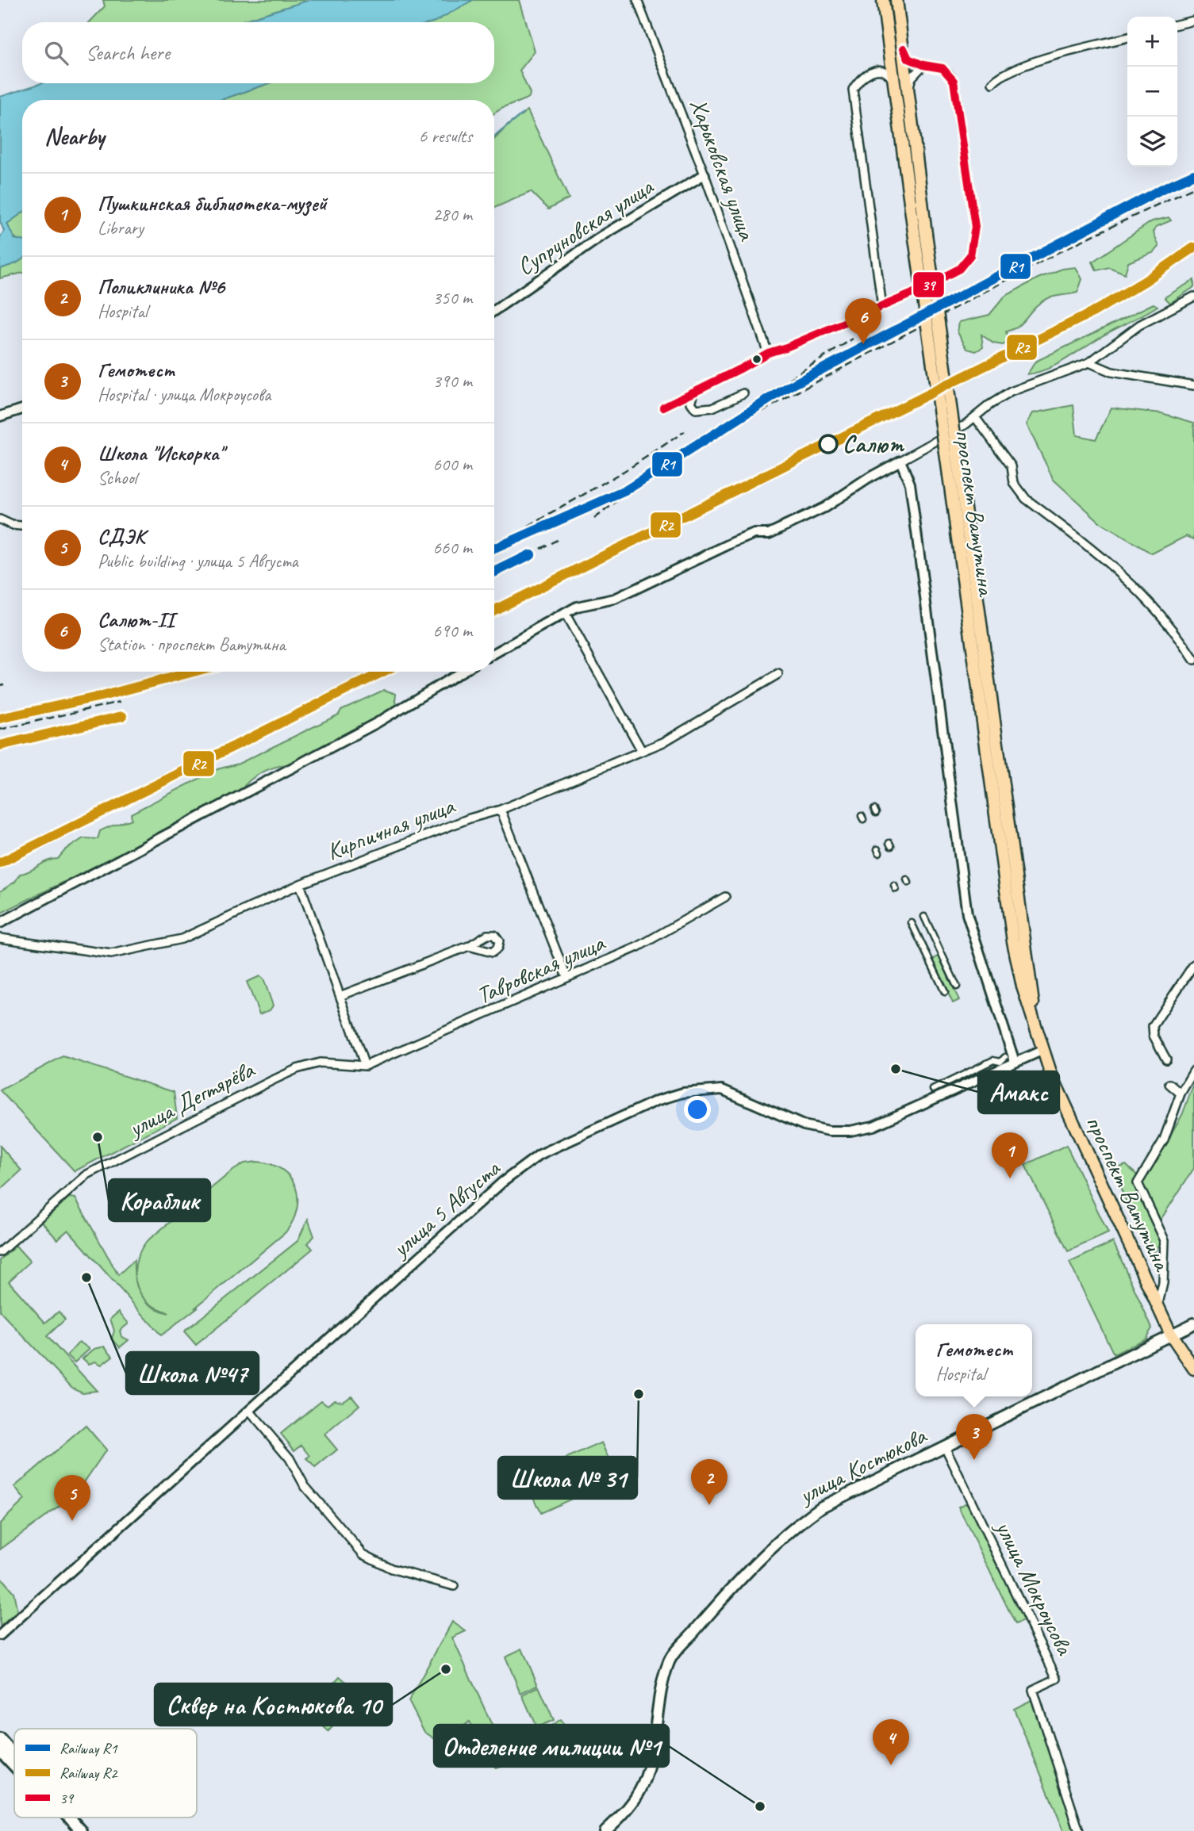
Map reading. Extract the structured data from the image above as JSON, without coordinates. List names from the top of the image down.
{
  "streets": {
    "main road": ["проспект Ватутина", "улица Костюкова"],
    "street": [
      "Харьковская улица",
      "Супруновская улица",
      "Кирпичная улица",
      "Тавровская улица",
      "улица Дегтярёва",
      "улица 5 Августа",
      "улица Мокроусова"
    ]
  },
  "crossings": [
    ["Харьковская улица", "Супруновская улица"],
    ["проспект Ватутина", "улица 5 Августа"],
    ["проспект Ватутина", "улица Костюкова"],
    ["Тавровская улица", "улица Дегтярёва"],
    ["улица Костюкова", "улица Мокроусова"]
  ],
  "places": [
    "Салют",
    "Амакс",
    "Кораблик",
    "Школа №47",
    "Школа № 31",
    "Сквер на Костюкова 10",
    "Отделение милиции №1"
  ],
  "lines": ["transit line 39", "rail line R1", "rail line R2"],
  "legend": ["Railway R1", "Railway R2", "39"],
  "page": {
    "map_buttons": ["+", "−"],
    "search": "Search here",
    "heading": ["Nearby", "6 results"],
    "list": [
      {
        "mark": "1",
        "name": "Пушкинская библиотека-музей",
        "note": "Library",
        "value": "280 m"
      },
      {
        "mark": "2",
        "name": "Поликлиника №6",
        "note": "Hospital",
        "value": "350 m"
      },
      {
        "mark": "3",
        "name": "Гемотест",
        "note": "Hospital · улица Мокроусова",
        "value": "390 m"
      },
      {
        "mark": "4",
        "name": "Школа \"Искорка\"",
        "note": "School",
        "value": "600 m"
      },
      {
        "mark": "5",
        "name": "СДЭК",
        "note": "Public building · улица 5 Августа",
        "value": "660 m"
      },
      {
        "mark": "6",
        "name": "Салют-II",
        "note": "Station · проспект Ватутина",
        "value": "690 m"
      }
    ],
    "pins": [
      "6",
      "1",
      "3",
      "2",
      "5",
      "4"
    ],
    "popup": ["Гемотест", "Hospital"]
  }
}
